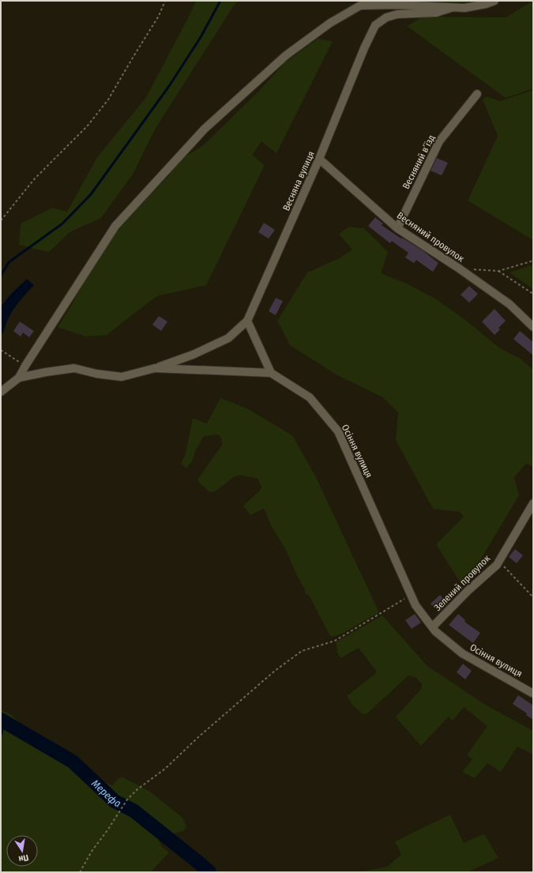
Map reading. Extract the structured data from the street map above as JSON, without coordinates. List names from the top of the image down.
{
  "streets": {
    "street": [
      "Весняний в’їзд",
      "Весняна вулиця",
      "Весняний провулок",
      "Осіння вулиця",
      "Зелений провулок"
    ]
  },
  "crossings": [
    ["Весняний в’їзд", "Весняний провулок"],
    ["Весняна вулиця", "Весняний провулок"],
    ["Весняна вулиця", "Осіння вулиця"],
    ["Осіння вулиця", "Зелений провулок"]
  ],
  "water": ["Мерефа"],
  "north": "bottom"
}
